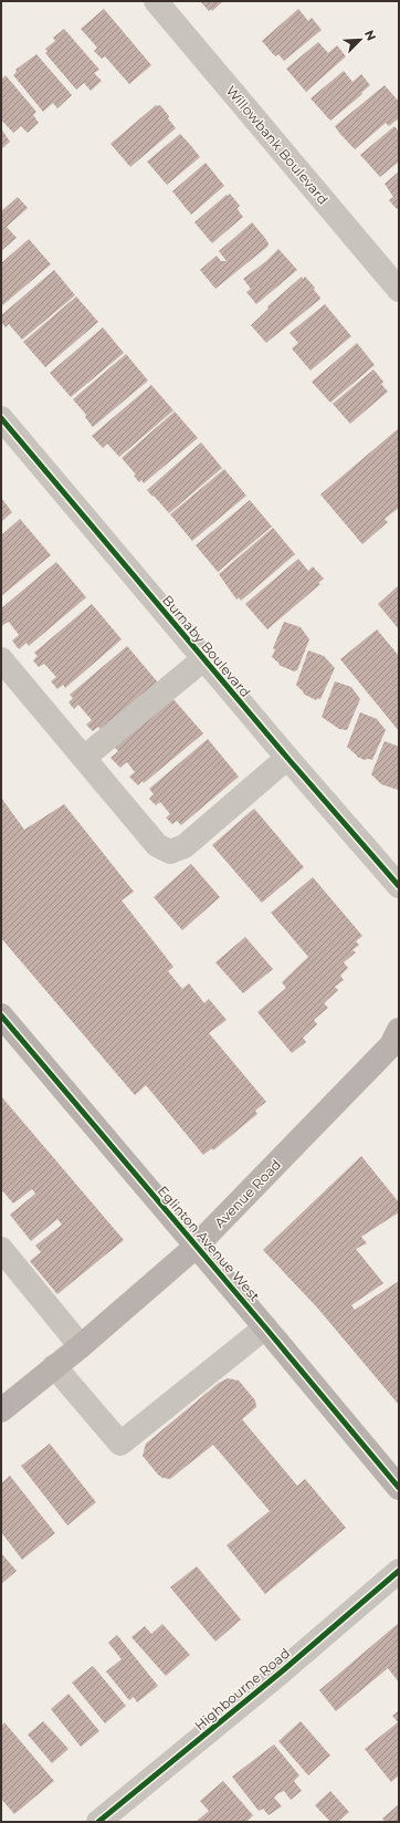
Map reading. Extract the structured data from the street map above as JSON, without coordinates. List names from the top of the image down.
{
  "streets": {
    "main road": ["Avenue Road", "Eglinton Avenue West"],
    "street": ["Willowbank Boulevard", "Burnaby Boulevard", "Highbourne Road"]
  },
  "crossings": [
    ["Avenue Road", "Eglinton Avenue West"]
  ],
  "north": "top right"
}
